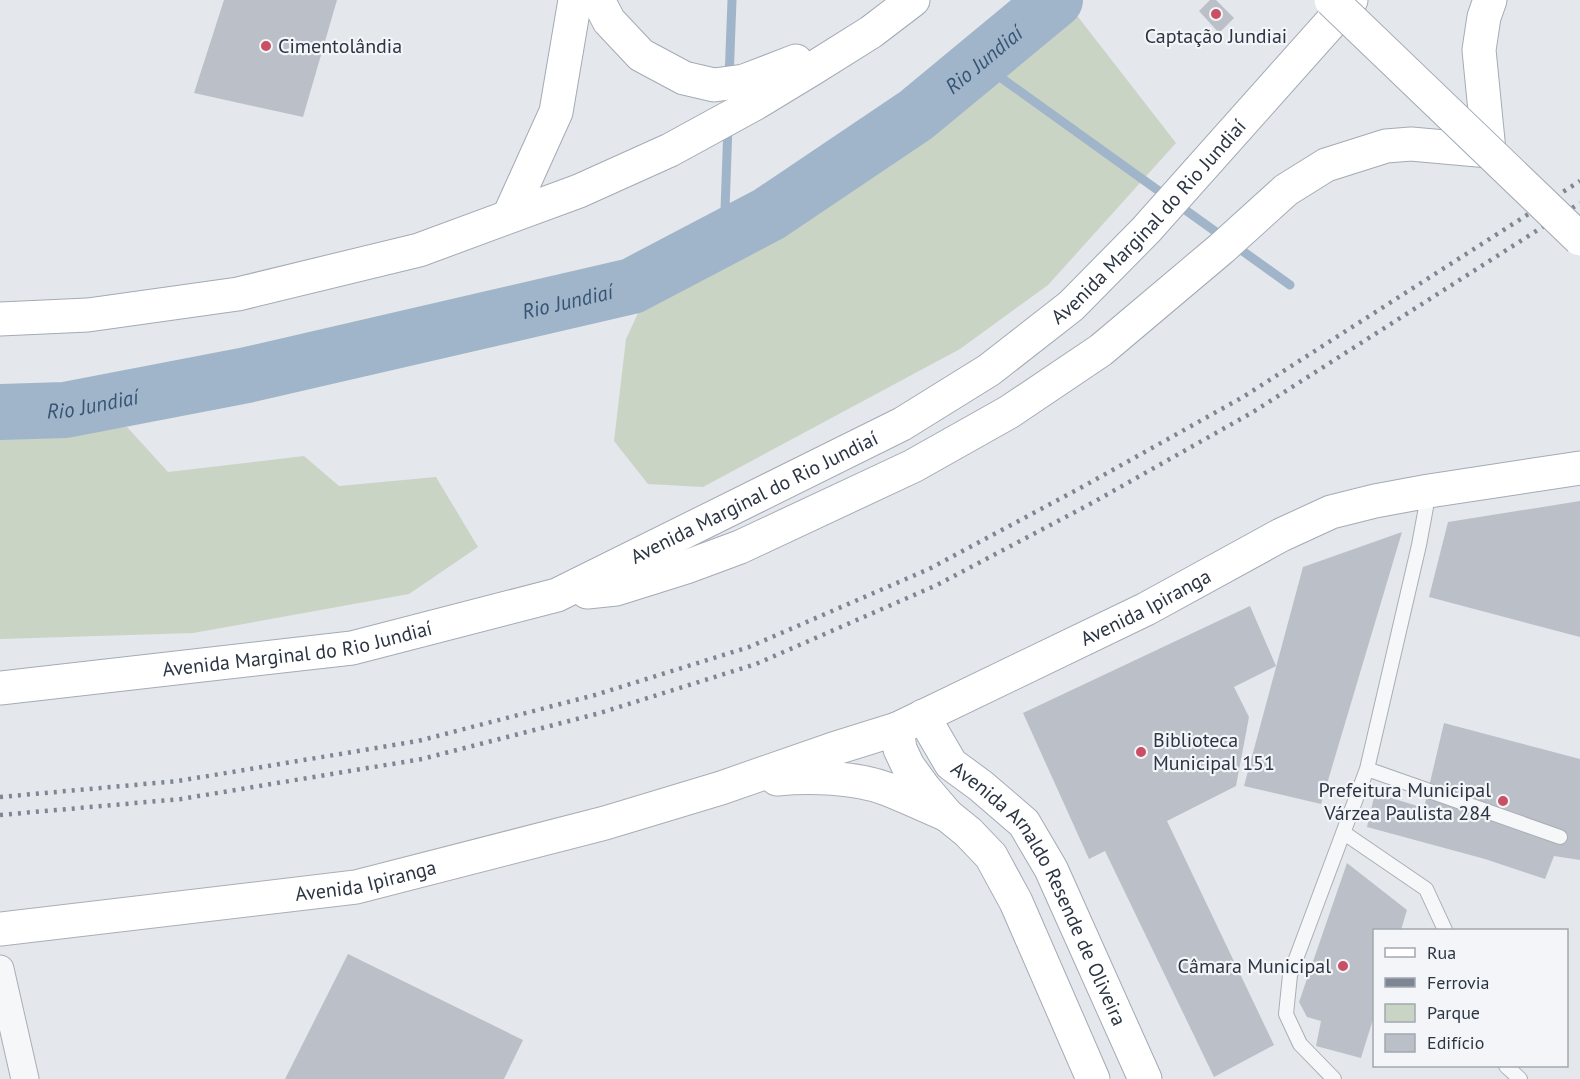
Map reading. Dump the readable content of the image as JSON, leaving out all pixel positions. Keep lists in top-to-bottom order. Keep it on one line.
{"streets":{"main road":["Avenida Marginal do Rio Jundiaí","Avenida Ipiranga","Avenida Arnaldo Resende de Oliveira"]},"crossings":[["Avenida Ipiranga","Avenida Arnaldo Resende de Oliveira"]],"water":["Rio Jundiaí"],"places":["Captação Jundiai","Cimentolândia","Biblioteca Municipal 151","Prefeitura Municipal Várzea Paulista 284","Câmara Municipal"],"legend":["Rua","Ferrovia","Parque","Edifício"]}
